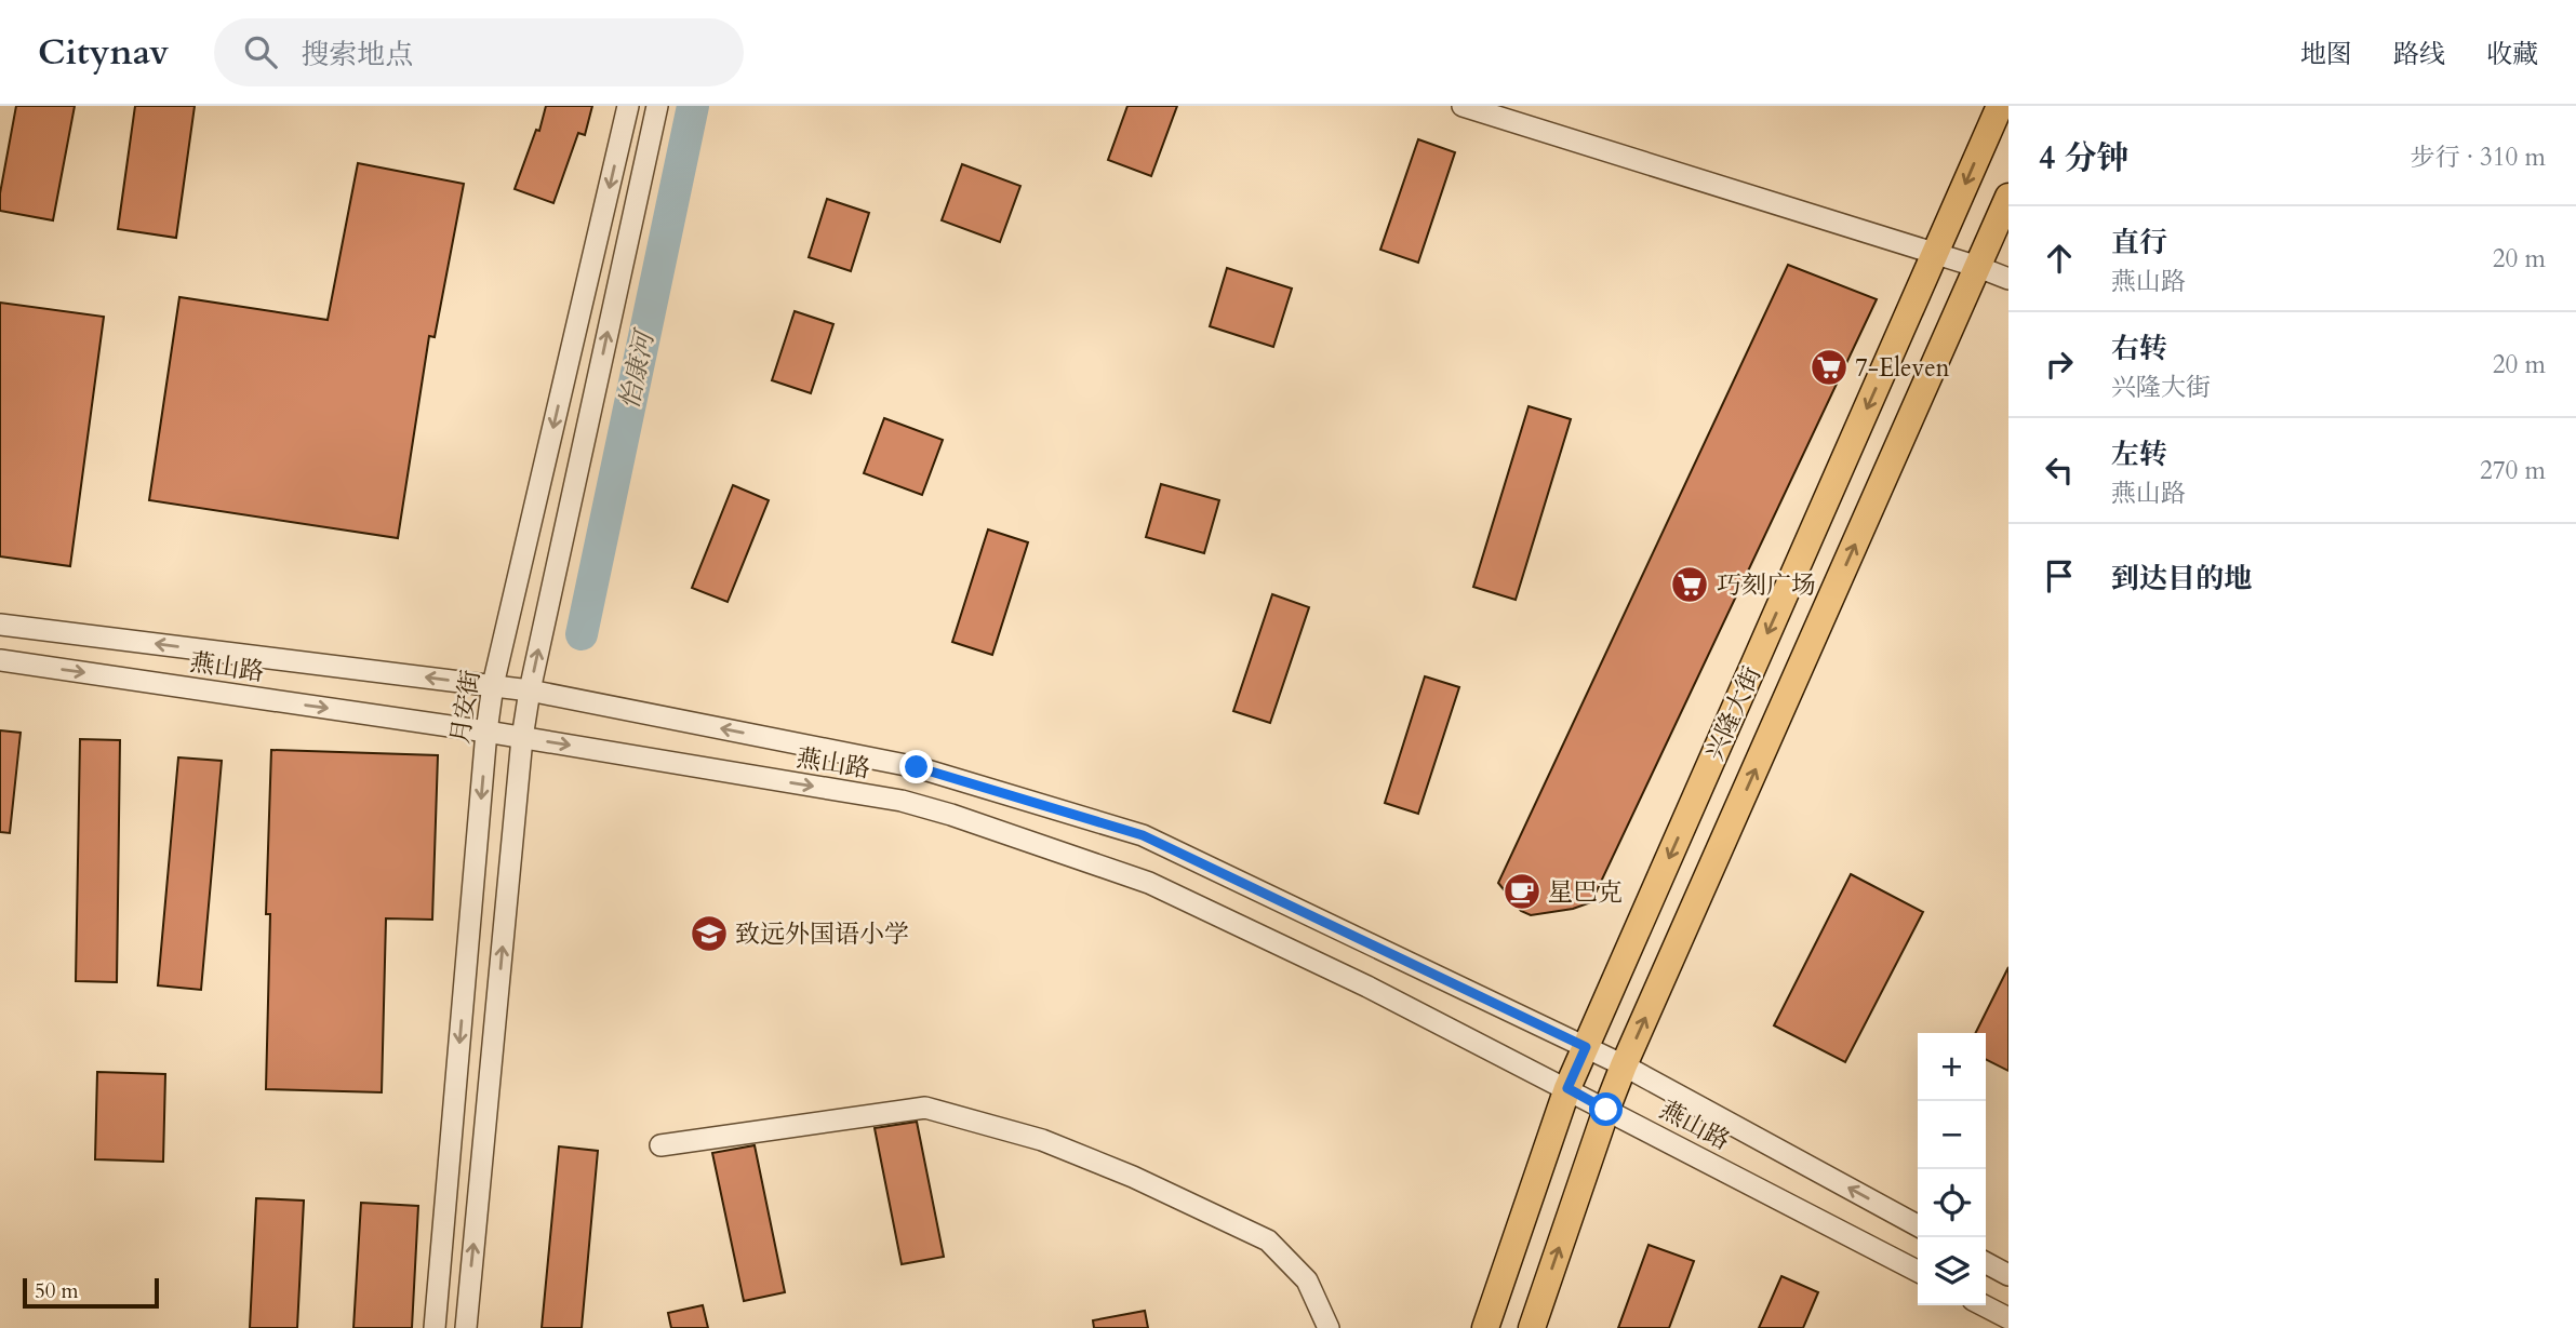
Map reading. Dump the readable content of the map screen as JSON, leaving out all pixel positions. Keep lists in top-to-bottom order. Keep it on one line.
{"streets":{"main road":["兴隆大街"],"street":["燕山路","月安街"]},"crossings":[["燕山路","月安街"],["燕山路","兴隆大街"]],"water":["怡康河"],"places":{"supermarket":["7-Eleven","巧刻广场"],"cafe":["星巴克"],"school or university":["致远外国语小学"]},"scale_bar":"50 m","page":{"header":"Citynav","search":"搜索地点","nav":["地图","路线","收藏"],"heading":["4 分钟","步行 · 310 m"],"list":[["直行","燕山路","20 m"],["右转","兴隆大街","20 m"],["左转","燕山路","270 m"],"到达目的地"],"map_buttons":["+","−"],"scale":"50 m"}}
